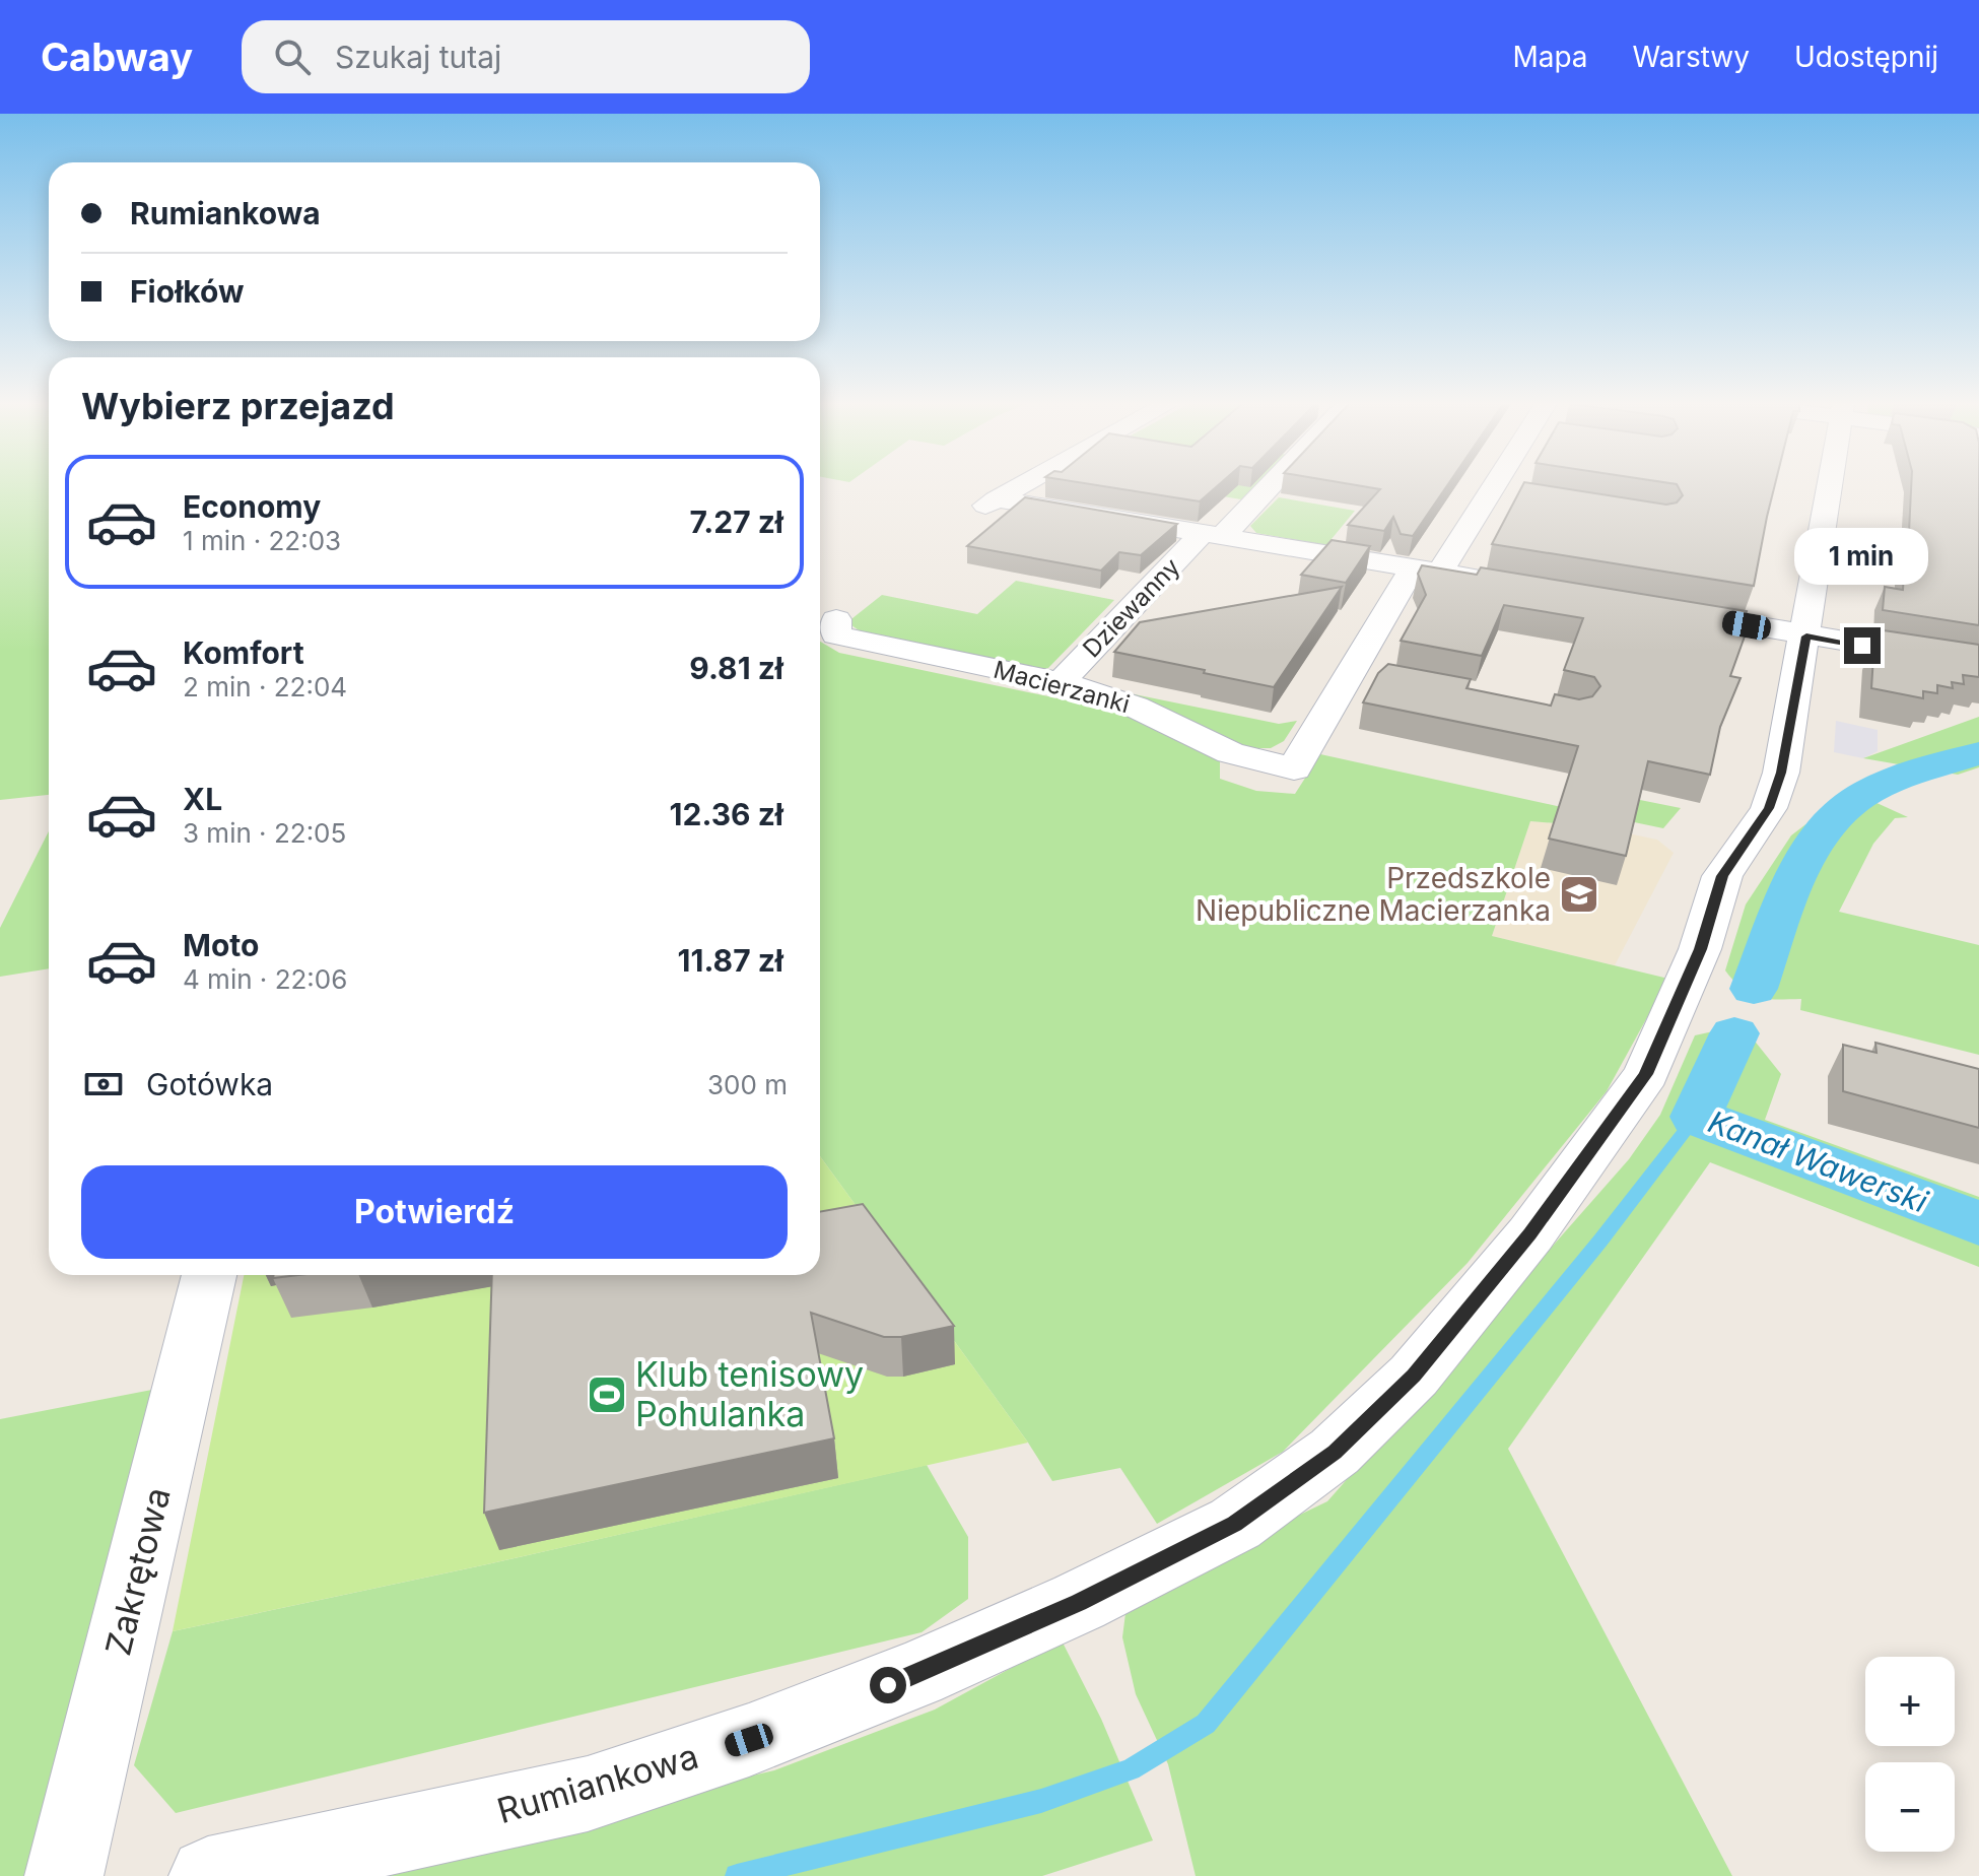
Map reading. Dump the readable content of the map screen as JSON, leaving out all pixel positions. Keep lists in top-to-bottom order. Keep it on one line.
{"streets":{"street":["Dziewanny","Macierzanki","Zakrętowa","Rumiankowa"]},"crossings":[["Dziewanny","Macierzanki"]],"water":["Kanał Wawerski"],"places":{"school or university":["Przedszkole Niepubliczne Macierzanka"],"sports":["Klub tenisowy Pohulanka"]},"page":{"header":"Cabway","search":"Szukaj tutaj","nav":["Mapa","Warstwy","Udostępnij"],"banner":["Rumiankowa","Fiołków"],"heading":"Wybierz przejazd","list":[{"name":"Economy","note":"1 min · 22:03","value":"7.27 zł"},{"name":"Komfort","note":"2 min · 22:04","value":"9.81 zł"},{"name":"XL","note":"3 min · 22:05","value":"12.36 zł"},{"name":"Moto","note":"4 min · 22:06","value":"11.87 zł"}],"bubble":"1 min","pay":["Gotówka","300 m"],"buttons":"Potwierdź","map_buttons":["+","−"]}}
